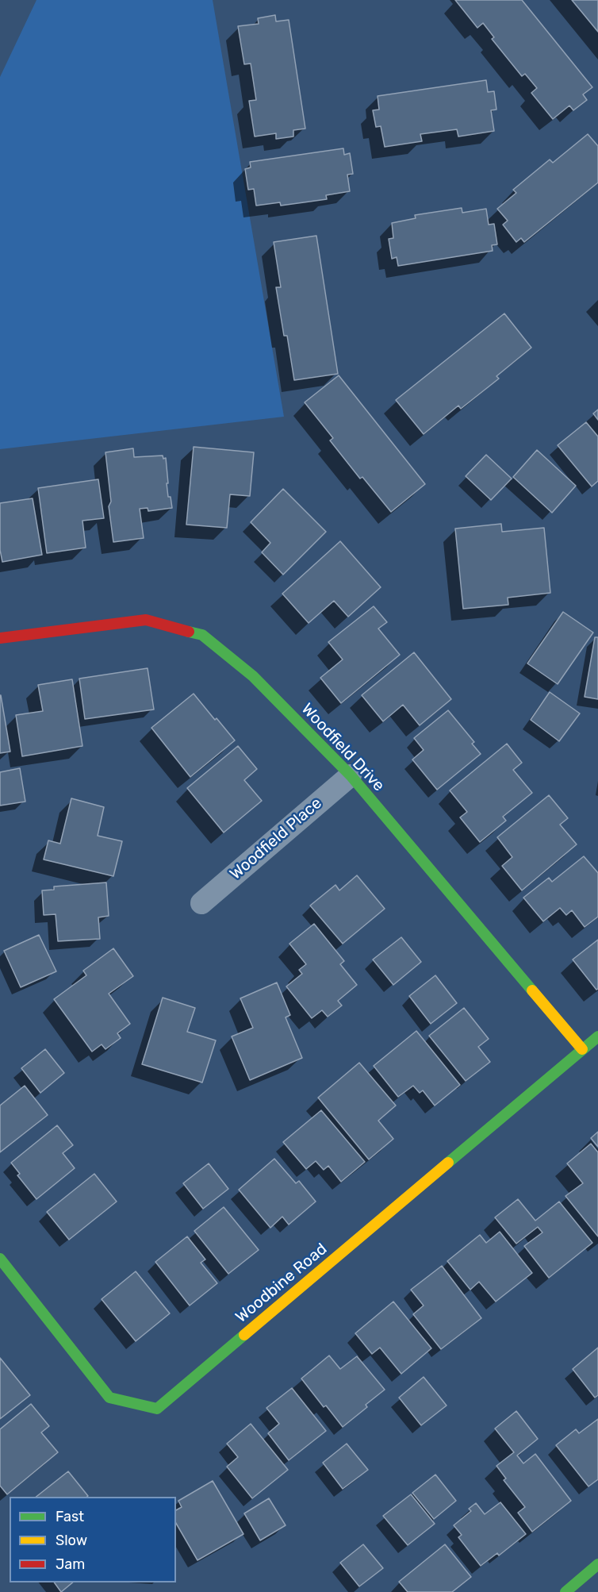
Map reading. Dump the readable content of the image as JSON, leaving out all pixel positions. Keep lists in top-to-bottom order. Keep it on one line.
{"streets":{"street":["Woodfield Drive","Woodfield Place","Woodbine Road"]},"crossings":[["Woodfield Drive","Woodfield Place"],["Woodfield Drive","Woodbine Road"]],"legend":["Fast","Slow","Jam"]}
